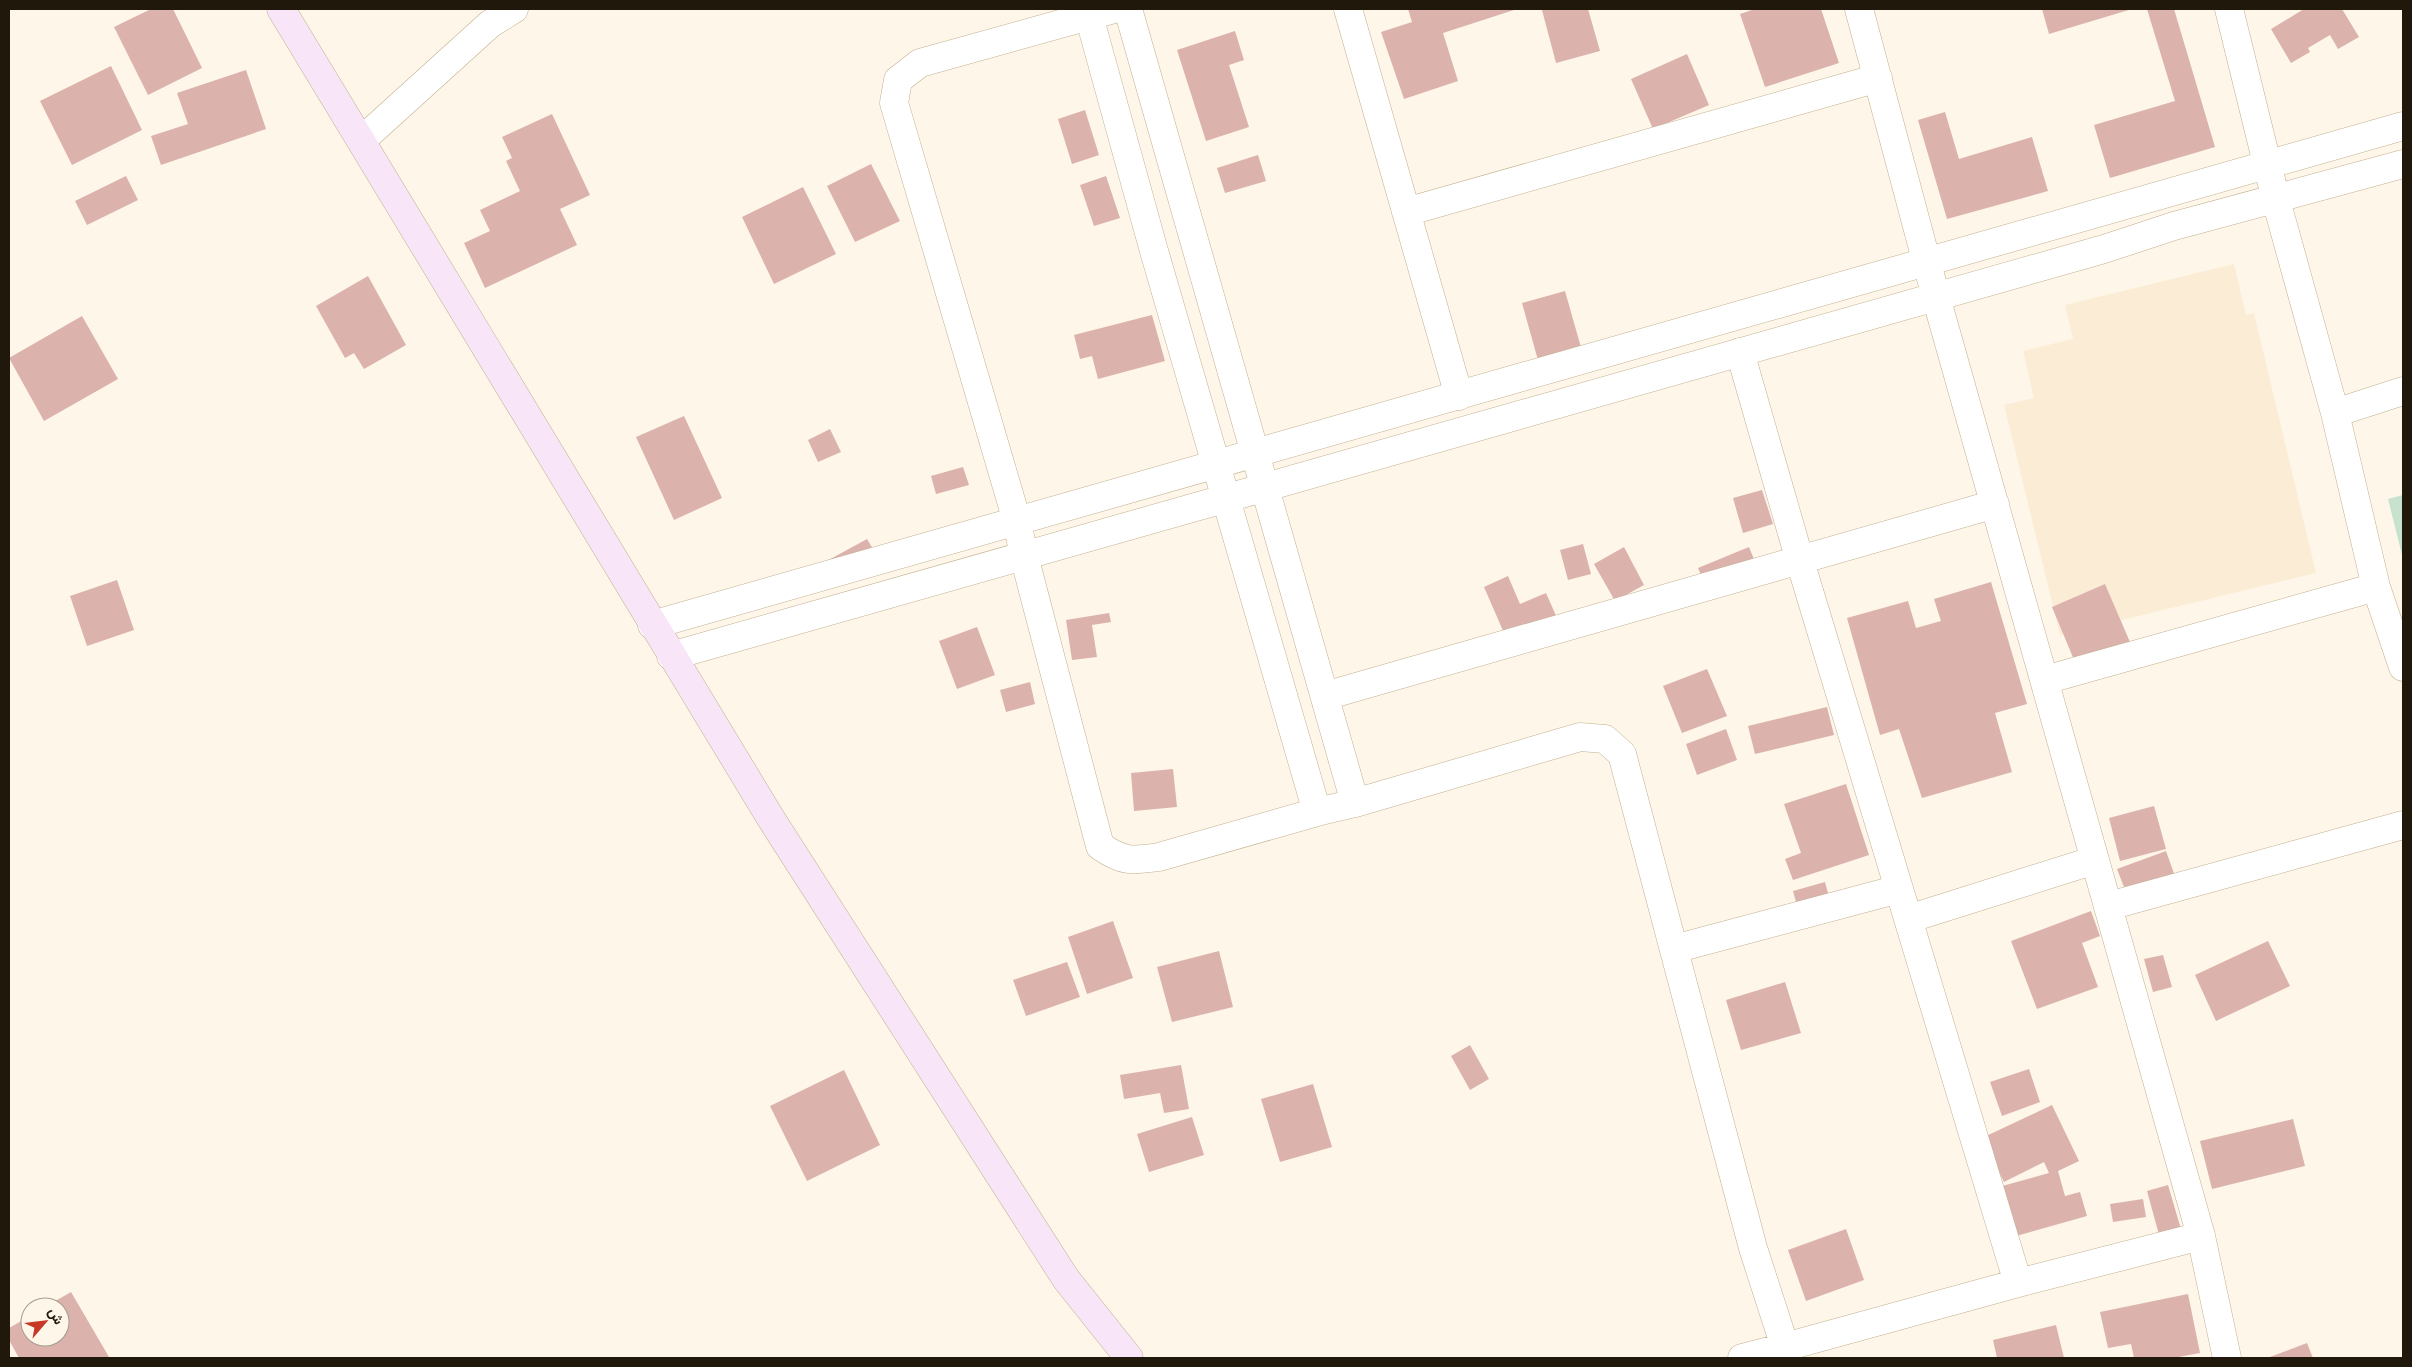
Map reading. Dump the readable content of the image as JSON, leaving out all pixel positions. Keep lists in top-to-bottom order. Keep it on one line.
{"north":"top right"}
